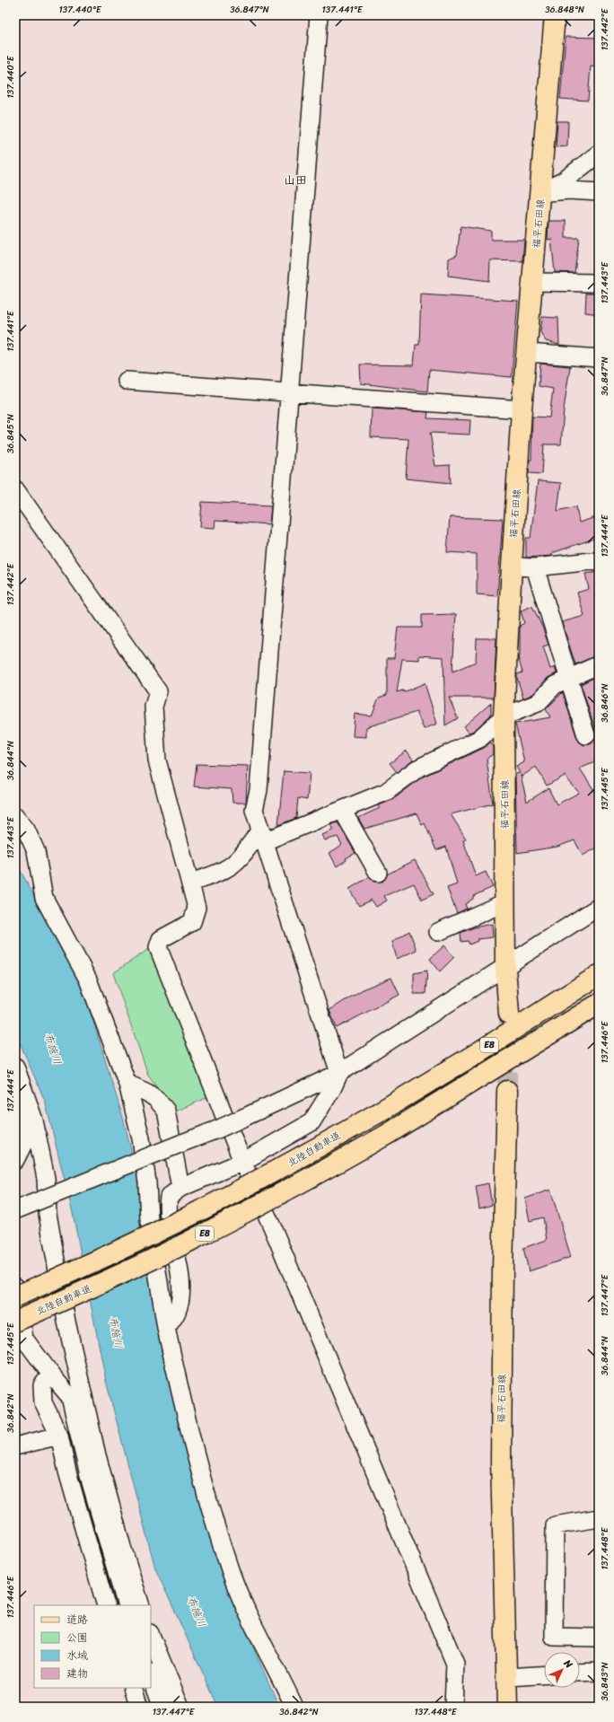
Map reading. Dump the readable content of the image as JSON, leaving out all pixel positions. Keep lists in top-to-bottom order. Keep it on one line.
{"streets":{"main road":["福平石田線","E8","北陸自動車道"]},"districts":["山田"],"water":["布施川"],"legend":["道路","公園","水域","建物"],"north":"top right","coordinates":["137.440°E","36.847°N","137.441°E","36.848°N","137.442°E","137.443°E","36.845°N","137.444°E","36.846°N","36.844°N","137.445°E","137.446°E","137.447°E","36.842°N","137.448°E","36.843°N"]}
